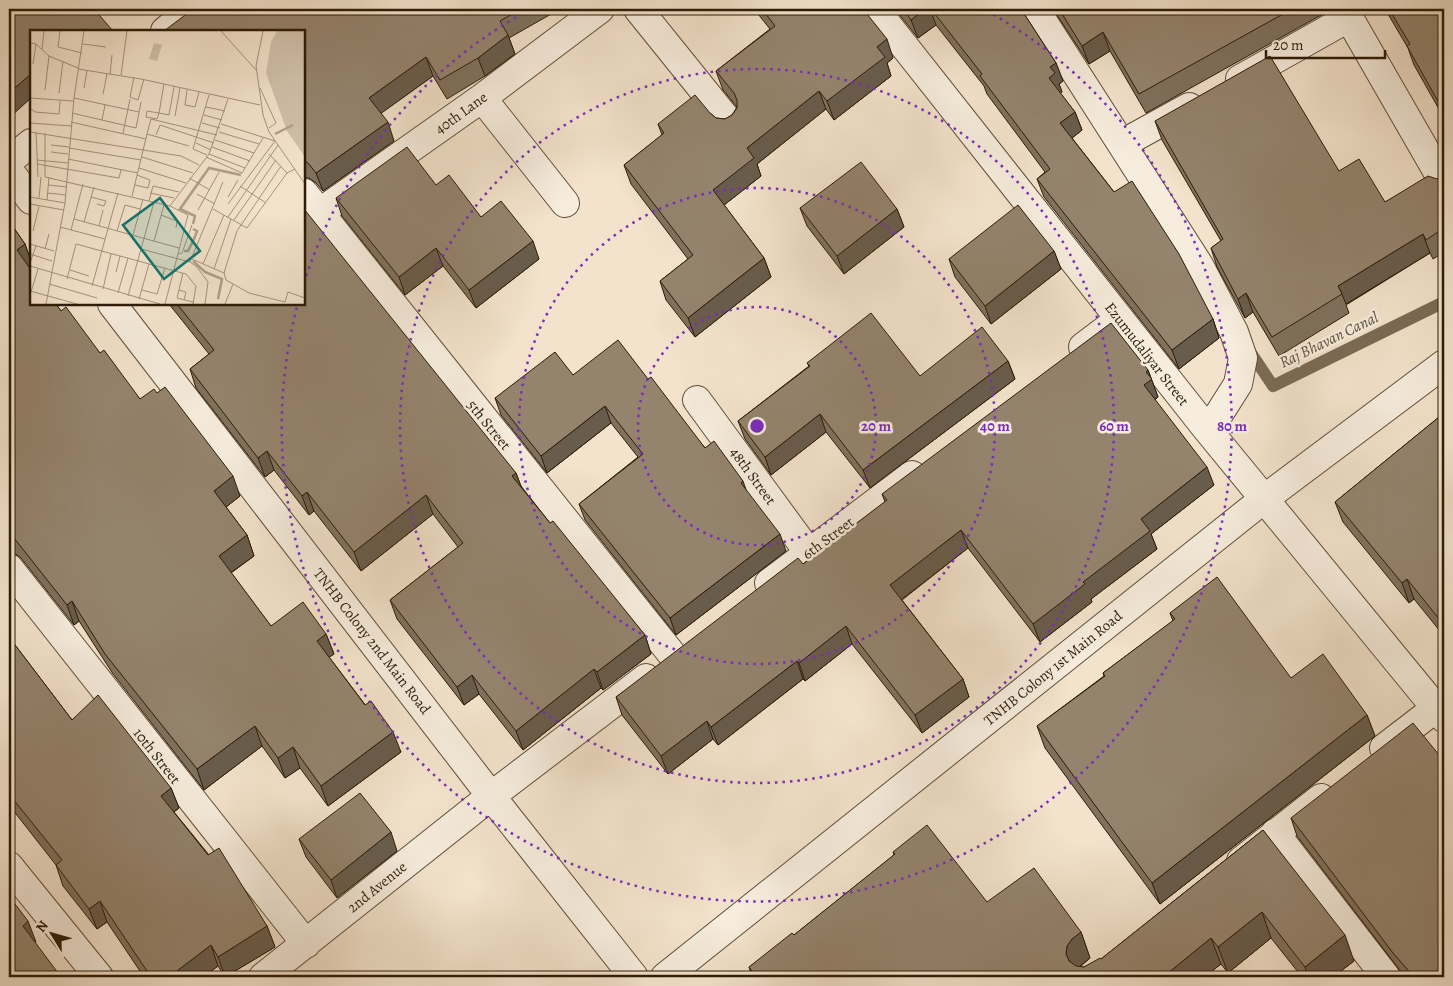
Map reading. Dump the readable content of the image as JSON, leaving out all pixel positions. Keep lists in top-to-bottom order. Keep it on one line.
{"streets":{"street":["40th Lane","Ezumudaliyar Street","5th Street","48th Street","6th Street","TNHB Colony 2nd Main Road","TNHB Colony 1st Main Road","10th Street","2nd Avenue"]},"crossings":[["40th Lane","5th Street"],["Ezumudaliyar Street","TNHB Colony 1st Main Road"],["48th Street","6th Street"],["TNHB Colony 2nd Main Road","2nd Avenue"],["10th Street","2nd Avenue"]],"water":["Raj Bhavan Canal"],"scale_bar":"20 m","north":"top left","rings":["20 m","40 m","60 m","80 m"]}
